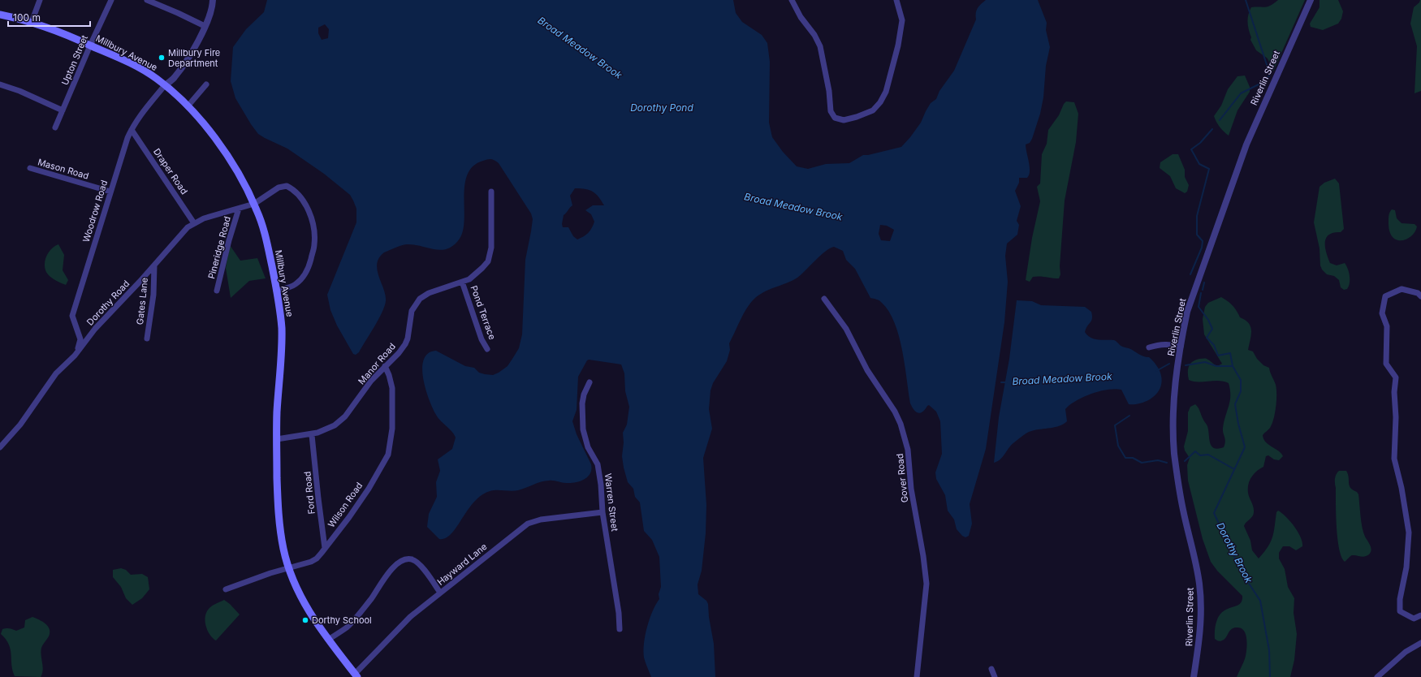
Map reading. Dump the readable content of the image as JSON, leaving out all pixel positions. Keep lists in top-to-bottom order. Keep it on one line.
{"streets":{"main road":["Millbury Avenue"],"street":["Upton Street","Riverlin Street","Mason Road","Draper Road","Woodrow Road","Pineridge Road","Gates Lane","Dorothy Road","Pond Terrace","Manor Road","Gover Road","Ford Road","Warren Street","Wilson Road","Hayward Lane"]},"crossings":[["Millbury Avenue","Upton Street"],["Millbury Avenue","Woodrow Road"],["Millbury Avenue","Dorothy Road"],["Millbury Avenue","Manor Road"],["Millbury Avenue","Wilson Road"],["Millbury Avenue","Hayward Lane"],["Mason Road","Woodrow Road"],["Draper Road","Woodrow Road"],["Draper Road","Dorothy Road"],["Woodrow Road","Dorothy Road"],["Pineridge Road","Dorothy Road"],["Gates Lane","Dorothy Road"],["Pond Terrace","Manor Road"],["Manor Road","Ford Road"],["Manor Road","Wilson Road"],["Ford Road","Wilson Road"],["Warren Street","Hayward Lane"]],"water":["Broad Meadow Brook","Dorothy Pond","Dorothy Brook"],"places":["Millbury Fire Department","Dorthy School"],"scale_bar":"100 m"}
